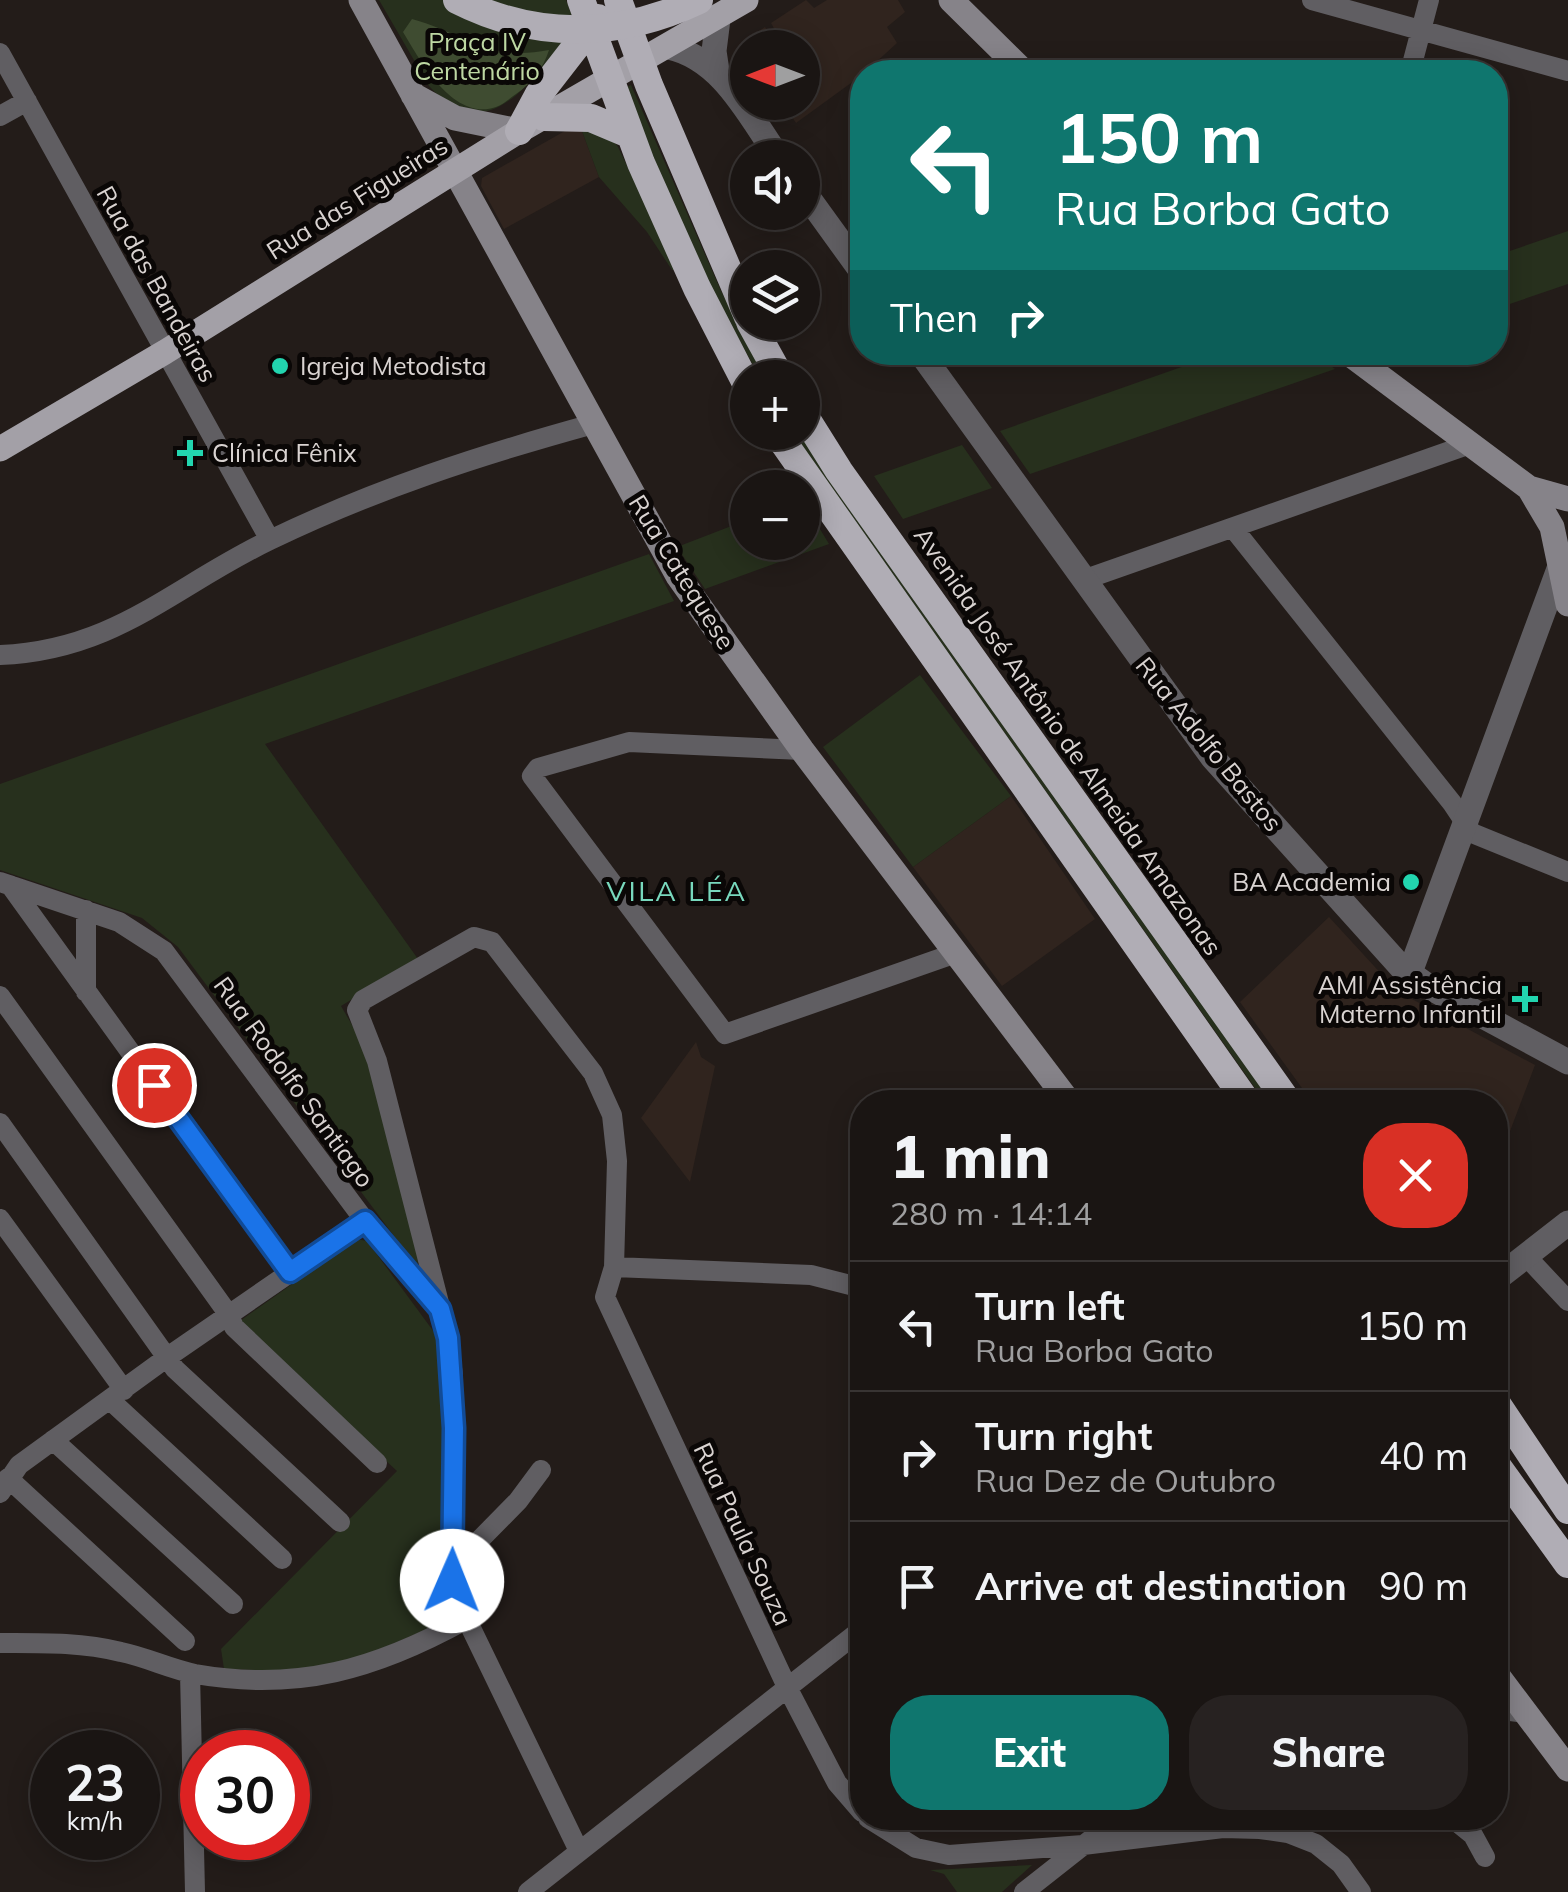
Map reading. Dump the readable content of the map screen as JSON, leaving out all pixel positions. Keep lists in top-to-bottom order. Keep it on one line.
{"streets":{"highway":["Avenida José Antônio de Almeida Amazonas"],"main road":["Rua das Figueiras","Rua Catequese"],"street":["Rua das Bandeiras","Rua Adolfo Bastos","Rua Rodolfo Santiago","Rua Paula Souza"]},"crossings":[["Rua das Figueiras","Rua das Bandeiras"],["Rua das Figueiras","Rua Catequese"],["Rua Rodolfo Santiago","Rua Paula Souza"]],"districts":["VILA LÉA"],"parks":["Praça IV Centenário"],"places":{"other":["Igreja Metodista","BA Academia"],"health":["Clínica Fênix","AMI Assistência Materno Infantil"]},"north":"left","page":{"map_buttons":["+","−"],"turn":["150 m","Rua Borba Gato"],"then":"Then","heading":["1 min","280 m · 14:14"],"list":[{"name":"Turn left","note":"Rua Borba Gato","value":"150 m"},{"name":"Turn right","note":"Rua Dez de Outubro","value":"40 m"},{"name":"Arrive at destination","value":"90 m"}],"buttons":["Exit","Share"],"speed":"23 km/h","limit":"30"}}
